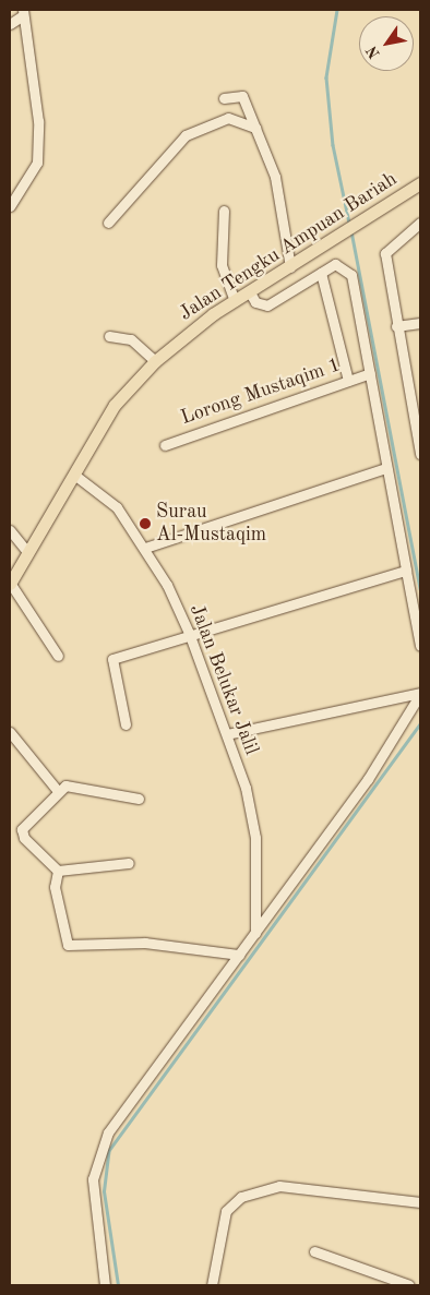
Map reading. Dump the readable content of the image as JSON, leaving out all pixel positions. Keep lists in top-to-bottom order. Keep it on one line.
{"streets":{"main road":["Jalan Tengku Ampuan Bariah"],"street":["Lorong Mustaqim 1","Jalan Belukar Jalil"]},"crossings":[["Jalan Tengku Ampuan Bariah","Jalan Belukar Jalil"]],"places":["Surau Al-Mustaqim"],"north":"bottom left"}
